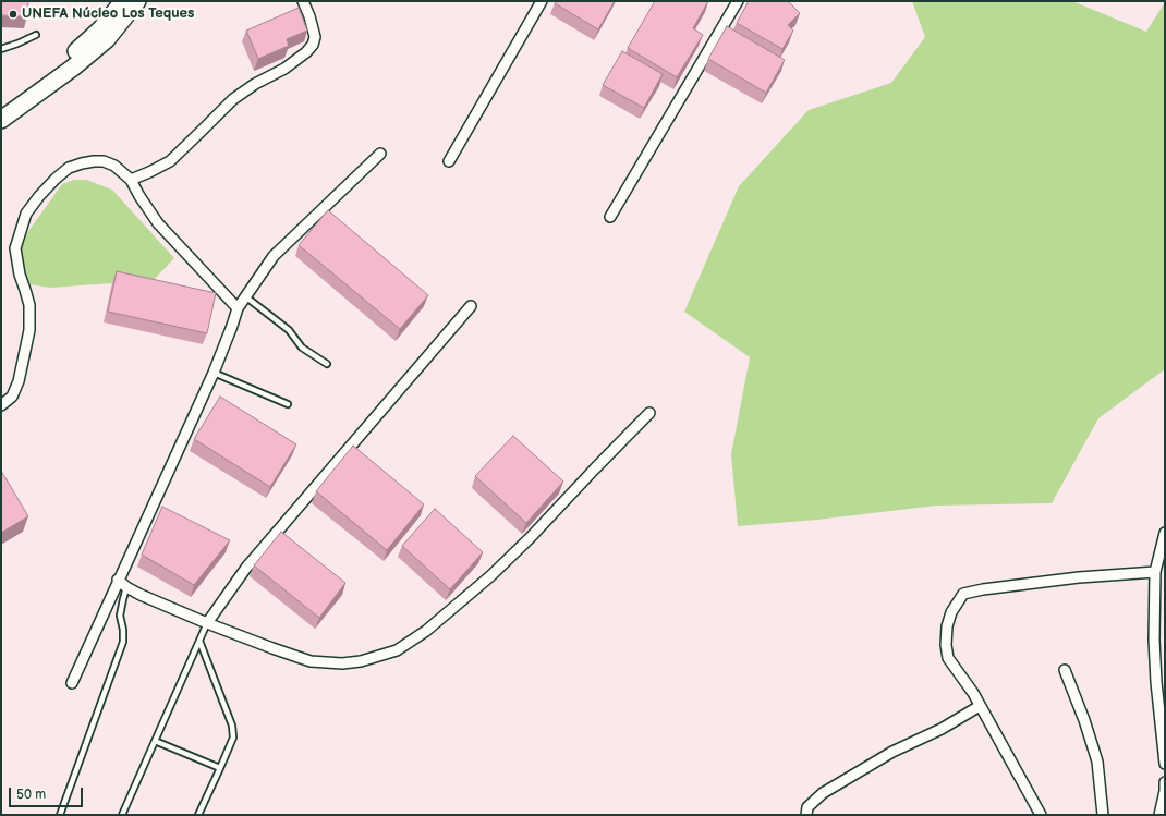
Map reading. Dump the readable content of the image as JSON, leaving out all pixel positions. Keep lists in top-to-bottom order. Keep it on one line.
{"places":["UNEFA Núcleo Los Teques"],"scale_bar":"50 m"}
